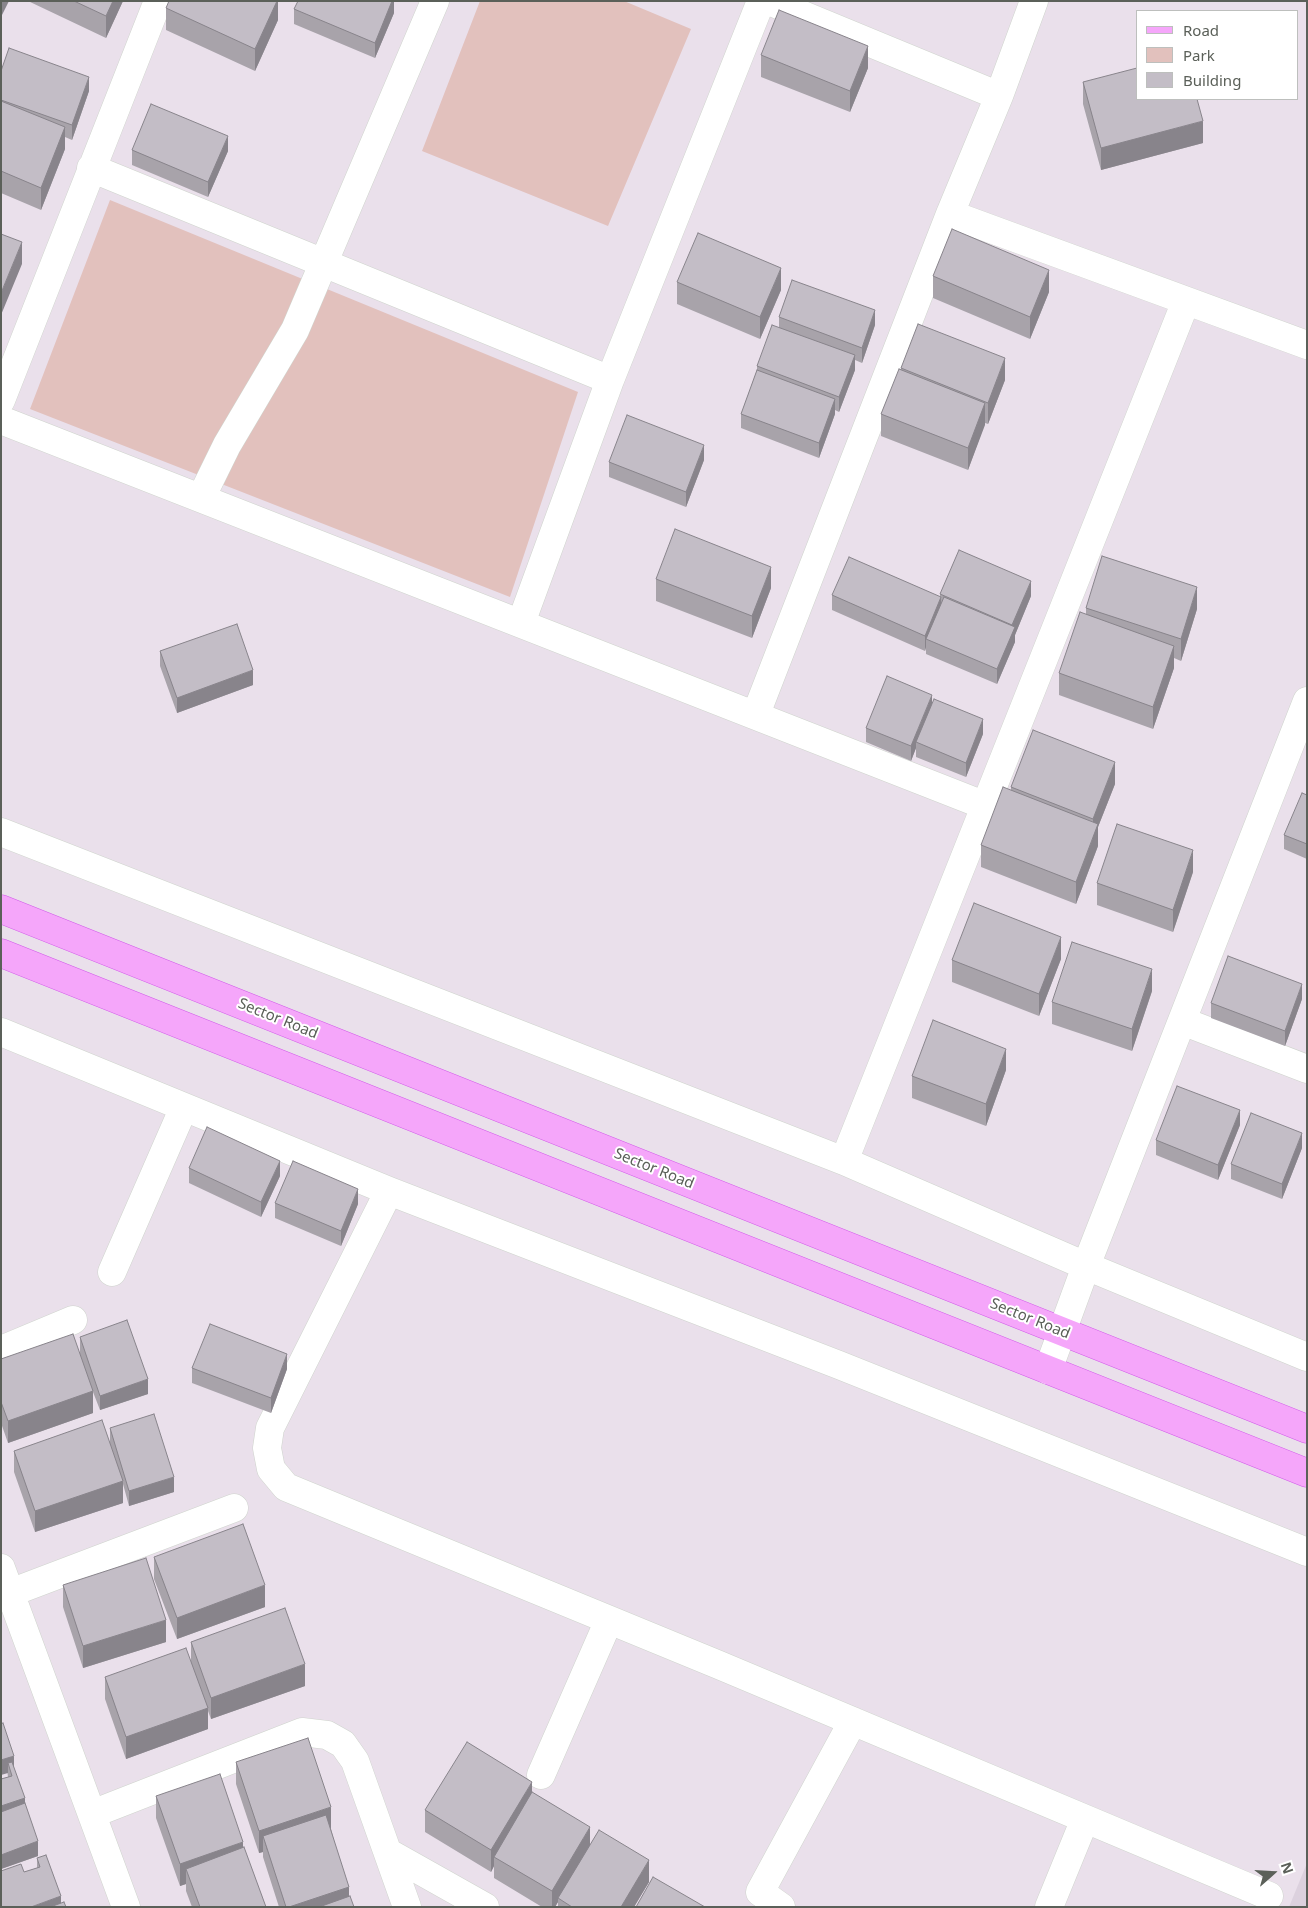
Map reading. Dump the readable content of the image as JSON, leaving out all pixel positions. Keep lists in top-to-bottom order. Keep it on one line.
{"streets":{"main road":["Sector Road"]},"legend":["Road","Park","Building"],"north":"right"}
